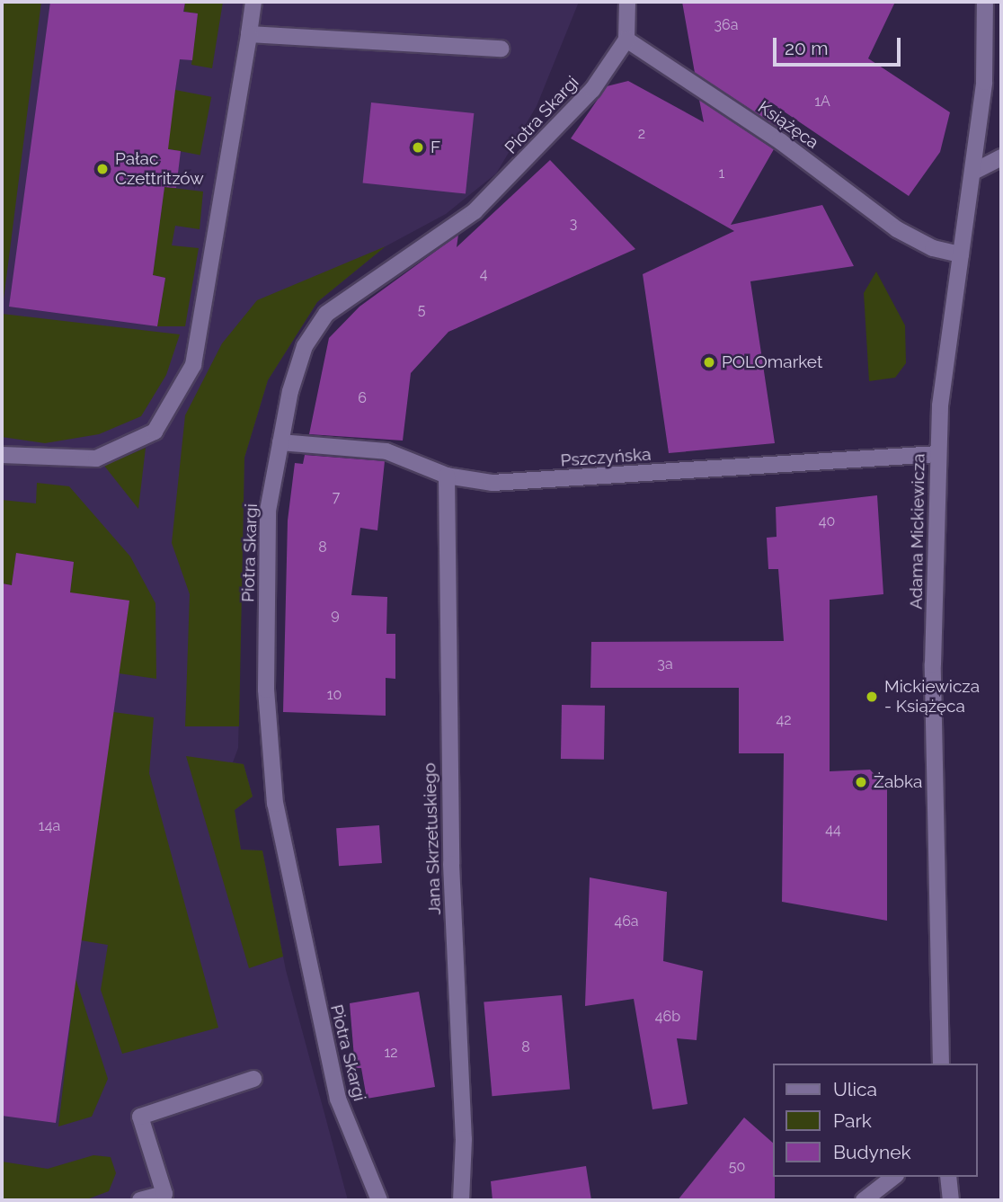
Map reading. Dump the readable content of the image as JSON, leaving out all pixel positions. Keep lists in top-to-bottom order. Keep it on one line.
{"streets":{"street":["Piotra Skargi","Książęca","Pszczyńska","Adama Mickiewicza","Jana Skrzetuskiego"]},"crossings":[["Piotra Skargi","Książęca"],["Piotra Skargi","Pszczyńska"],["Książęca","Adama Mickiewicza"],["Pszczyńska","Adama Mickiewicza"],["Pszczyńska","Jana Skrzetuskiego"]],"places":["F","Pałac Czettritzów","POLOmarket","Mickiewicza - Książęca","Żabka"],"house_numbers":["36a","1A","2","1","3","4","5","6","7","40","8","9","3a","10","42","14a","44","46a","46b","8","12","50"],"legend":["Ulica","Park","Budynek"],"scale_bar":"20 m"}
